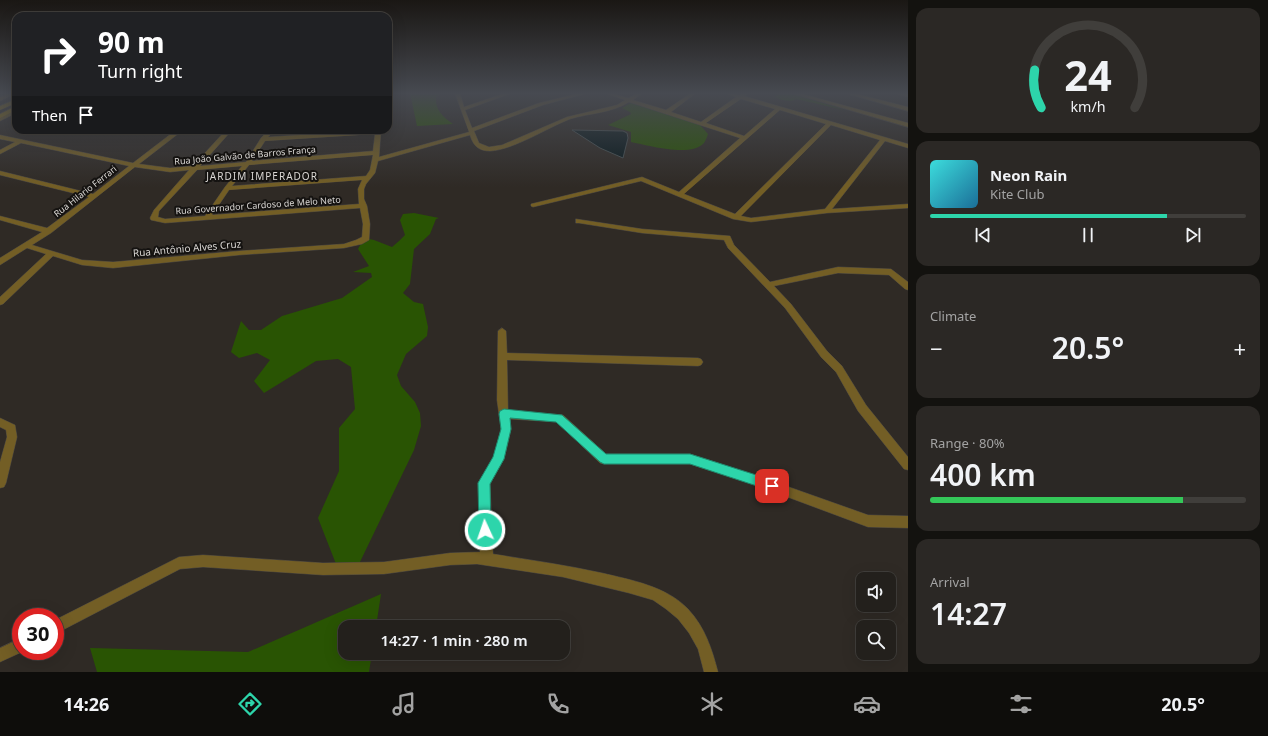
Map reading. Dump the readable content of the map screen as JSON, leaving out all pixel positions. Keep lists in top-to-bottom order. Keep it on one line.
{"streets":{"street":["Rua João Galvão de Barros França","Rua Hilario Ferrari","Rua Governador Cardoso de Melo Neto","Rua Antônio Alves Cruz"]},"crossings":[["Rua João Galvão de Barros França","Rua Hilario Ferrari"],["Rua João Galvão de Barros França","Rua Governador Cardoso de Melo Neto"],["Rua Hilario Ferrari","Rua Antônio Alves Cruz"],["Rua Governador Cardoso de Melo Neto","Rua Antônio Alves Cruz"]],"districts":["JARDIM IMPERADOR"],"page":{"turn":["90 m","Turn right"],"then":"Then","song":["Neon Rain","Kite Club"],"tile":["Climate",["Range · 80%","400 km"],["Arrival","14:27"]],"heat":["−","20.5°","+"],"limit":"30","trip":"14:27 · 1 min · 280 m","tabs":["14:26","20.5°"],"gauge":["24","km/h"]}}
